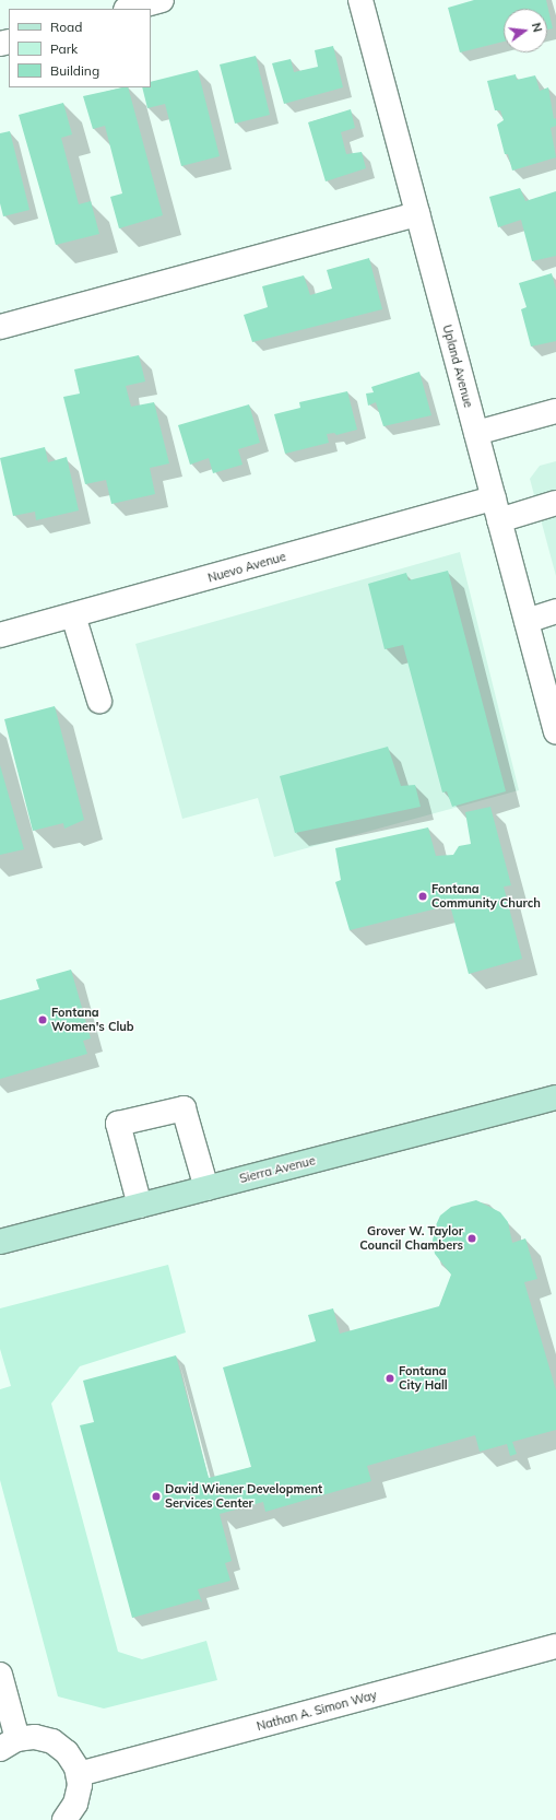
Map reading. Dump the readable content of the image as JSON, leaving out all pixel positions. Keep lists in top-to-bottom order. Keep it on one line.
{"streets":{"main road":["Sierra Avenue"],"street":["Upland Avenue","Nuevo Avenue","Nathan A. Simon Way"]},"crossings":[["Upland Avenue","Nuevo Avenue"]],"places":["Fontana Community Church","Fontana Women's Club","Grover W. Taylor Council Chambers","Fontana City Hall","David Wiener Development Services Center"],"legend":["Road","Park","Building"],"north":"right"}
